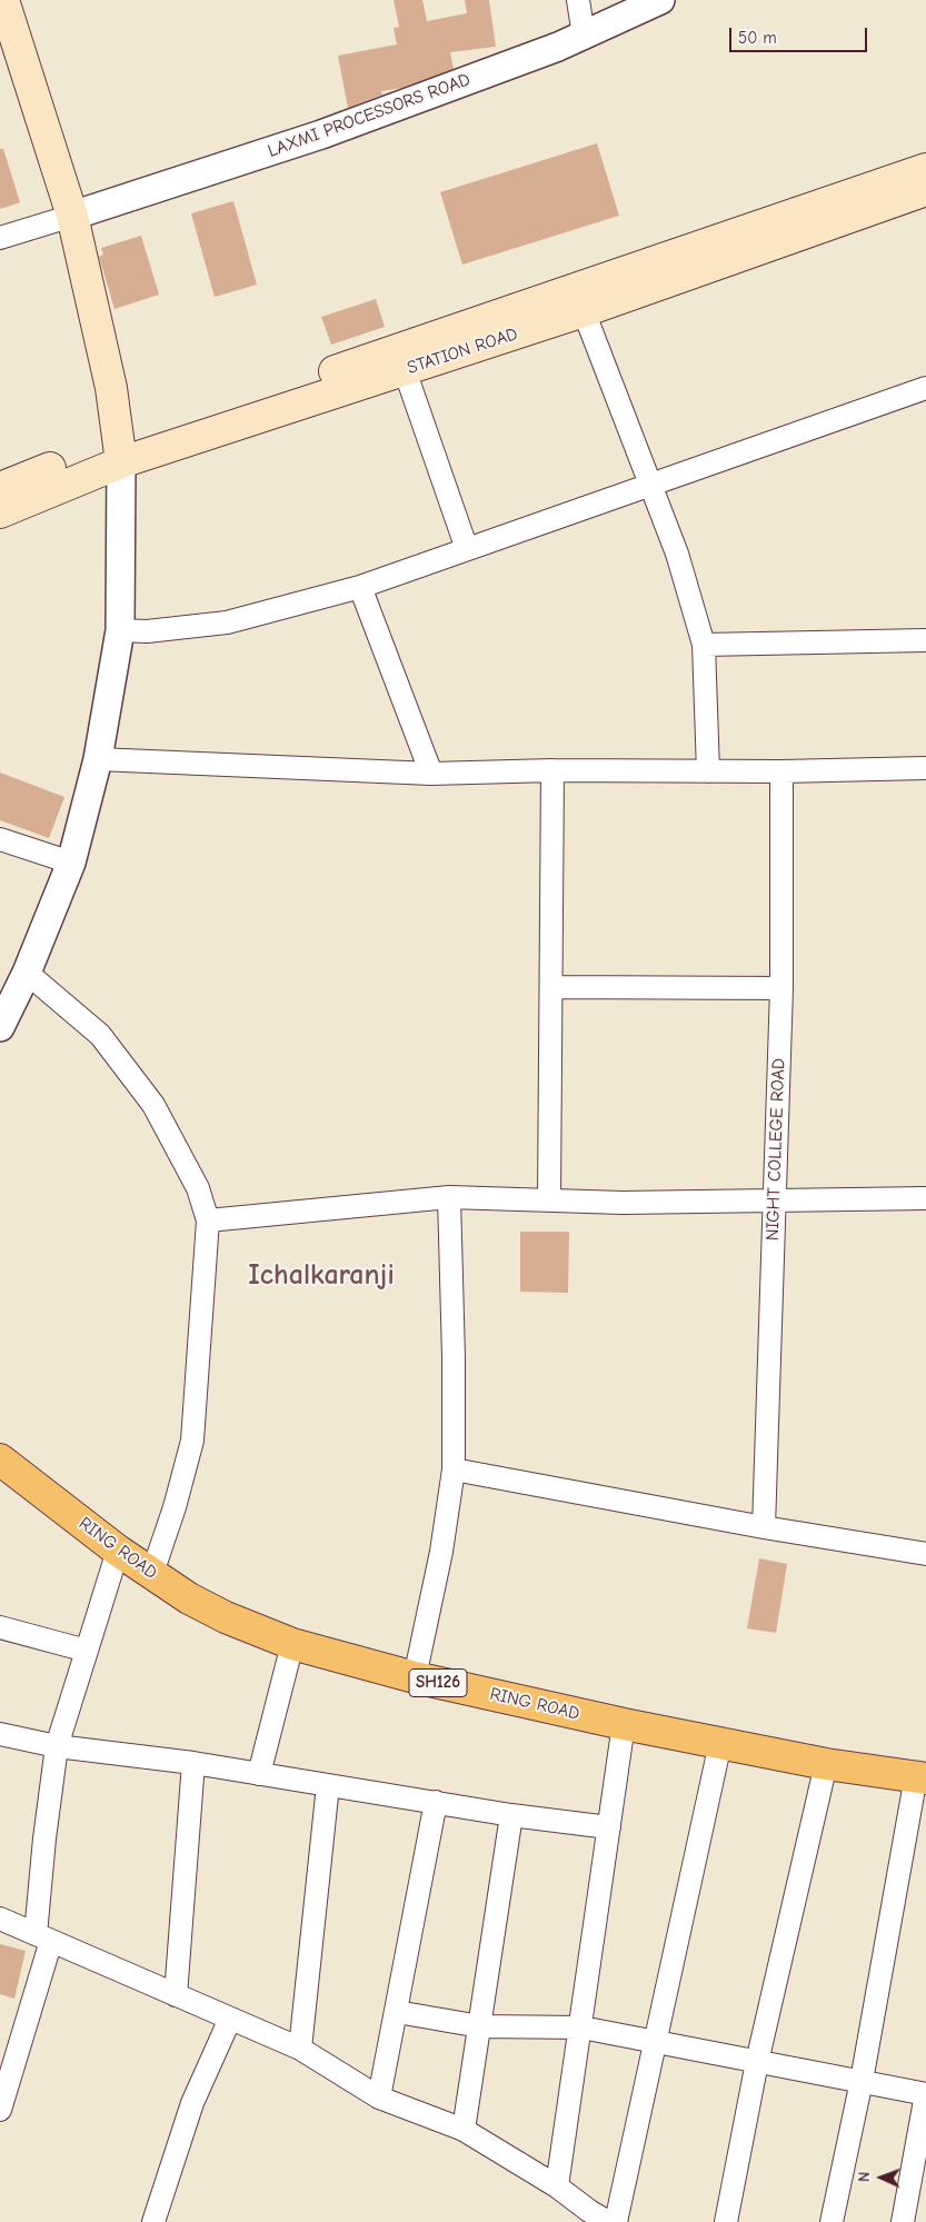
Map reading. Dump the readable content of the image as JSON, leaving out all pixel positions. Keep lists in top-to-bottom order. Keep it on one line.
{"streets":{"main road":["STATION ROAD","RING ROAD","SH126"],"street":["LAXMI PROCESSORS ROAD","NIGHT COLLEGE ROAD"]},"districts":["Ichalkaranji"],"scale_bar":"50 m","north":"left"}
